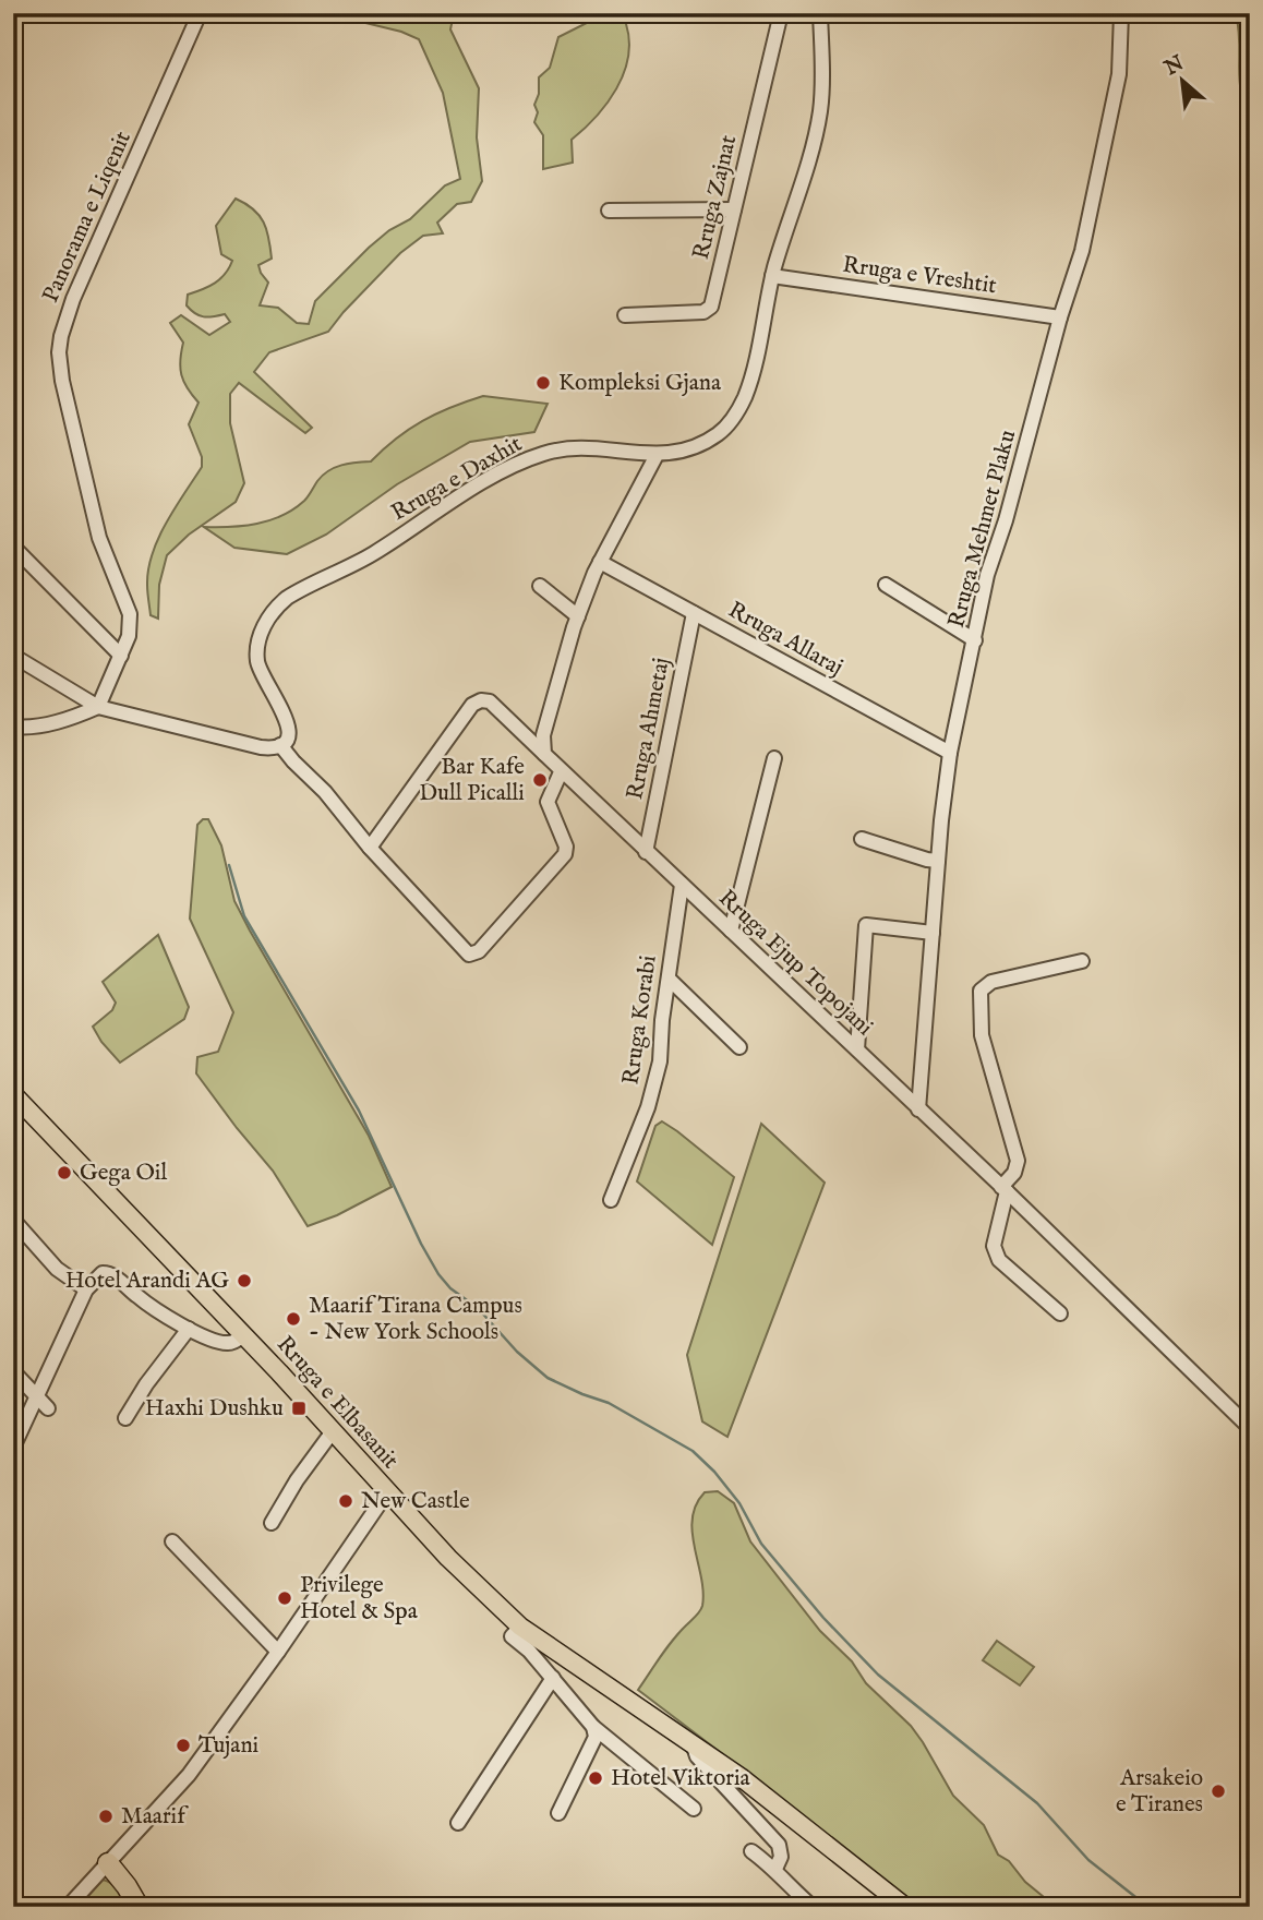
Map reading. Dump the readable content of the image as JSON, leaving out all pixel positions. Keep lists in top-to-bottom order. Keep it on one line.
{"streets":{"main road":["Rruga e Elbasanit"],"street":["Rruga Zajnat","Panorama e Liqenit","Rruga e Vreshtit","Rruga e Daxhit","Rruga Mehmet Plaku","Rruga Allaraj","Rruga Ahmetaj","Rruga Ejup Topojani","Rruga Korabi"]},"crossings":[["Rruga e Vreshtit","Rruga e Daxhit"],["Rruga e Vreshtit","Rruga Mehmet Plaku"],["Rruga Mehmet Plaku","Rruga Allaraj"],["Rruga Mehmet Plaku","Rruga Ejup Topojani"],["Rruga Allaraj","Rruga Ahmetaj"],["Rruga Ahmetaj","Rruga Ejup Topojani"],["Rruga Ejup Topojani","Rruga Korabi"]],"places":{"other":["Kompleksi Gjana","Bar Kafe Dull Picalli","Gega Oil","Hotel Arandi AG","Maarif Tirana Campus - New York Schools","New Castle","Privilege Hotel & Spa","Tujani","Hotel Viktoria","Arsakeio e Tiranes","Maarif"],"transit":["Haxhi Dushku"]},"north":"top left"}
